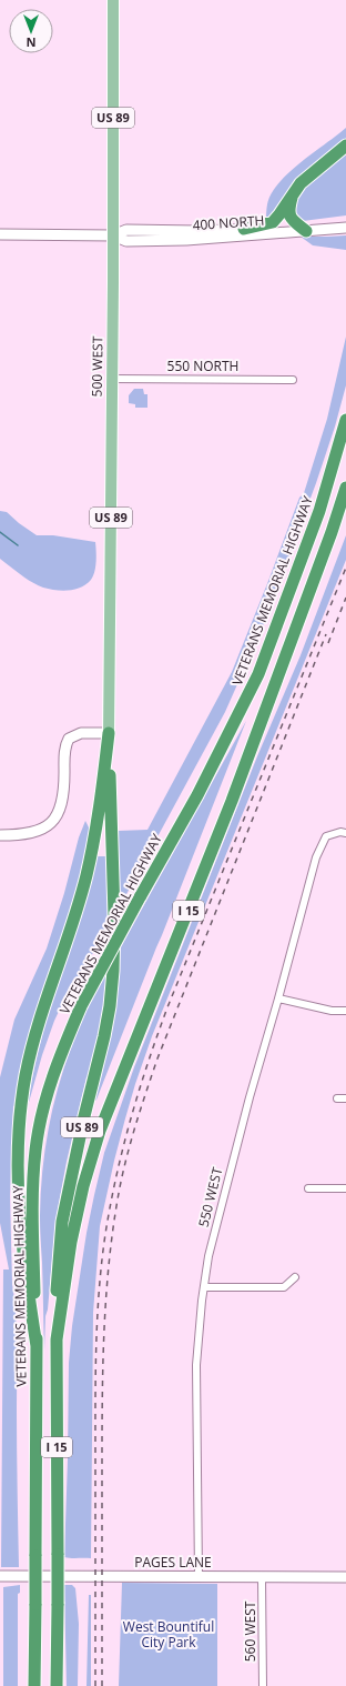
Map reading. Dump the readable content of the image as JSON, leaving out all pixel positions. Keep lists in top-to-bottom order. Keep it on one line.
{"streets":{"highway":["US 89","VETERANS MEMORIAL HIGHWAY","I 15"],"main road":["500 WEST"],"street":["400 NORTH","550 NORTH","550 WEST","PAGES LANE","560 WEST"]},"crossings":[["US 89","500 WEST"],["US 89","VETERANS MEMORIAL HIGHWAY"],["US 89","I 15"],["400 NORTH","500 WEST"],["500 WEST","550 NORTH"],["550 WEST","PAGES LANE"],["PAGES LANE","560 WEST"]],"parks":["West Bountiful City Park"],"north":"bottom"}
